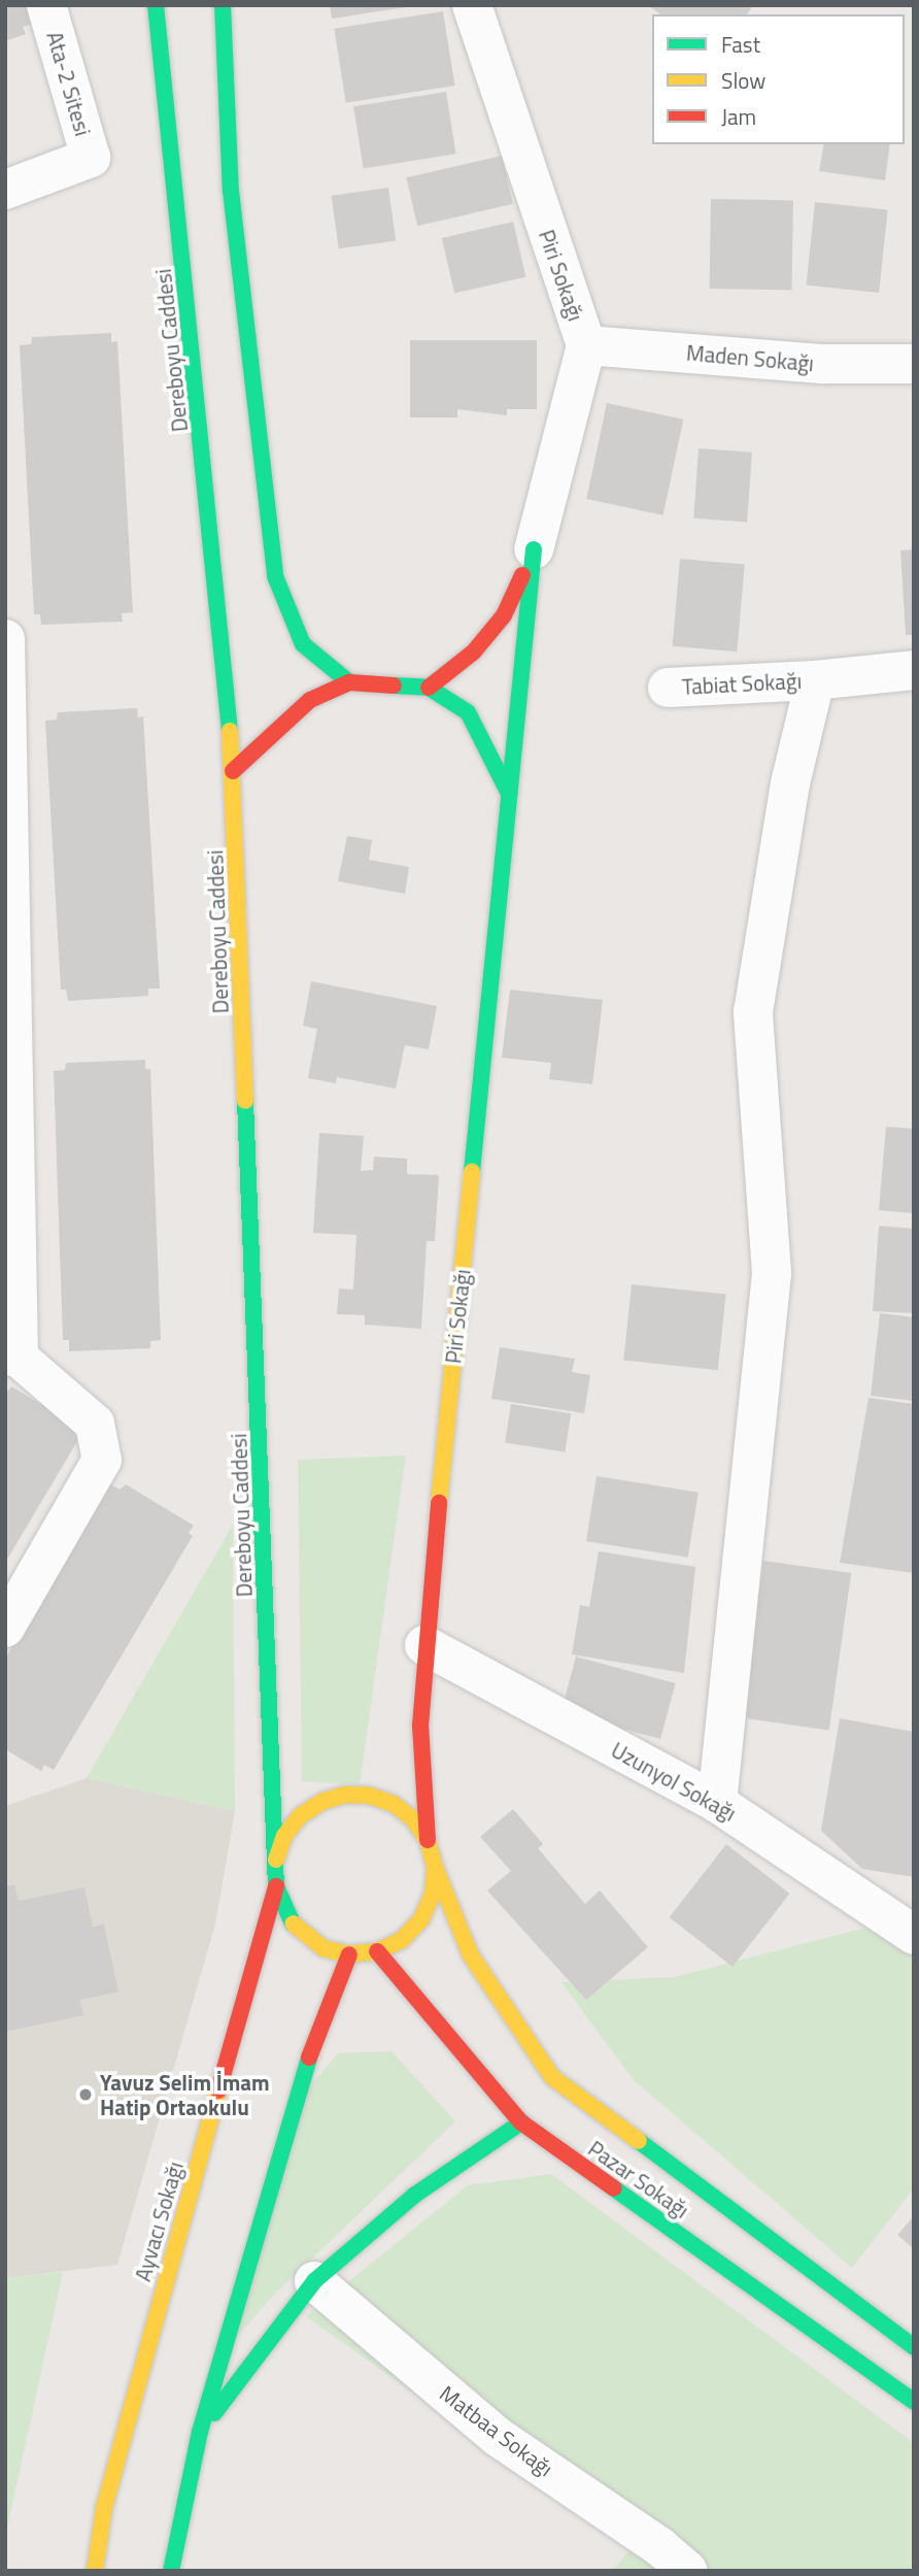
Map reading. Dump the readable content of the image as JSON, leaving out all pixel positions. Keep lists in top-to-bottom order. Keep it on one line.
{"streets":{"main road":["Piri Sokağı","Dereboyu Caddesi","Pazar Sokağı","Ayvacı Sokağı"],"street":["Ata-2 Sitesi","Maden Sokağı","Tabiat Sokağı","Uzunyol Sokağı","Matbaa Sokağı"]},"crossings":[["Piri Sokağı","Dereboyu Caddesi"],["Piri Sokağı","Maden Sokağı"],["Piri Sokağı","Uzunyol Sokağı"],["Piri Sokağı","Pazar Sokağı"],["Piri Sokağı","Ayvacı Sokağı"],["Dereboyu Caddesi","Pazar Sokağı"],["Dereboyu Caddesi","Ayvacı Sokağı"],["Pazar Sokağı","Ayvacı Sokağı"]],"places":["Yavuz Selim İmam Hatip Ortaokulu"],"legend":["Fast","Slow","Jam"]}
